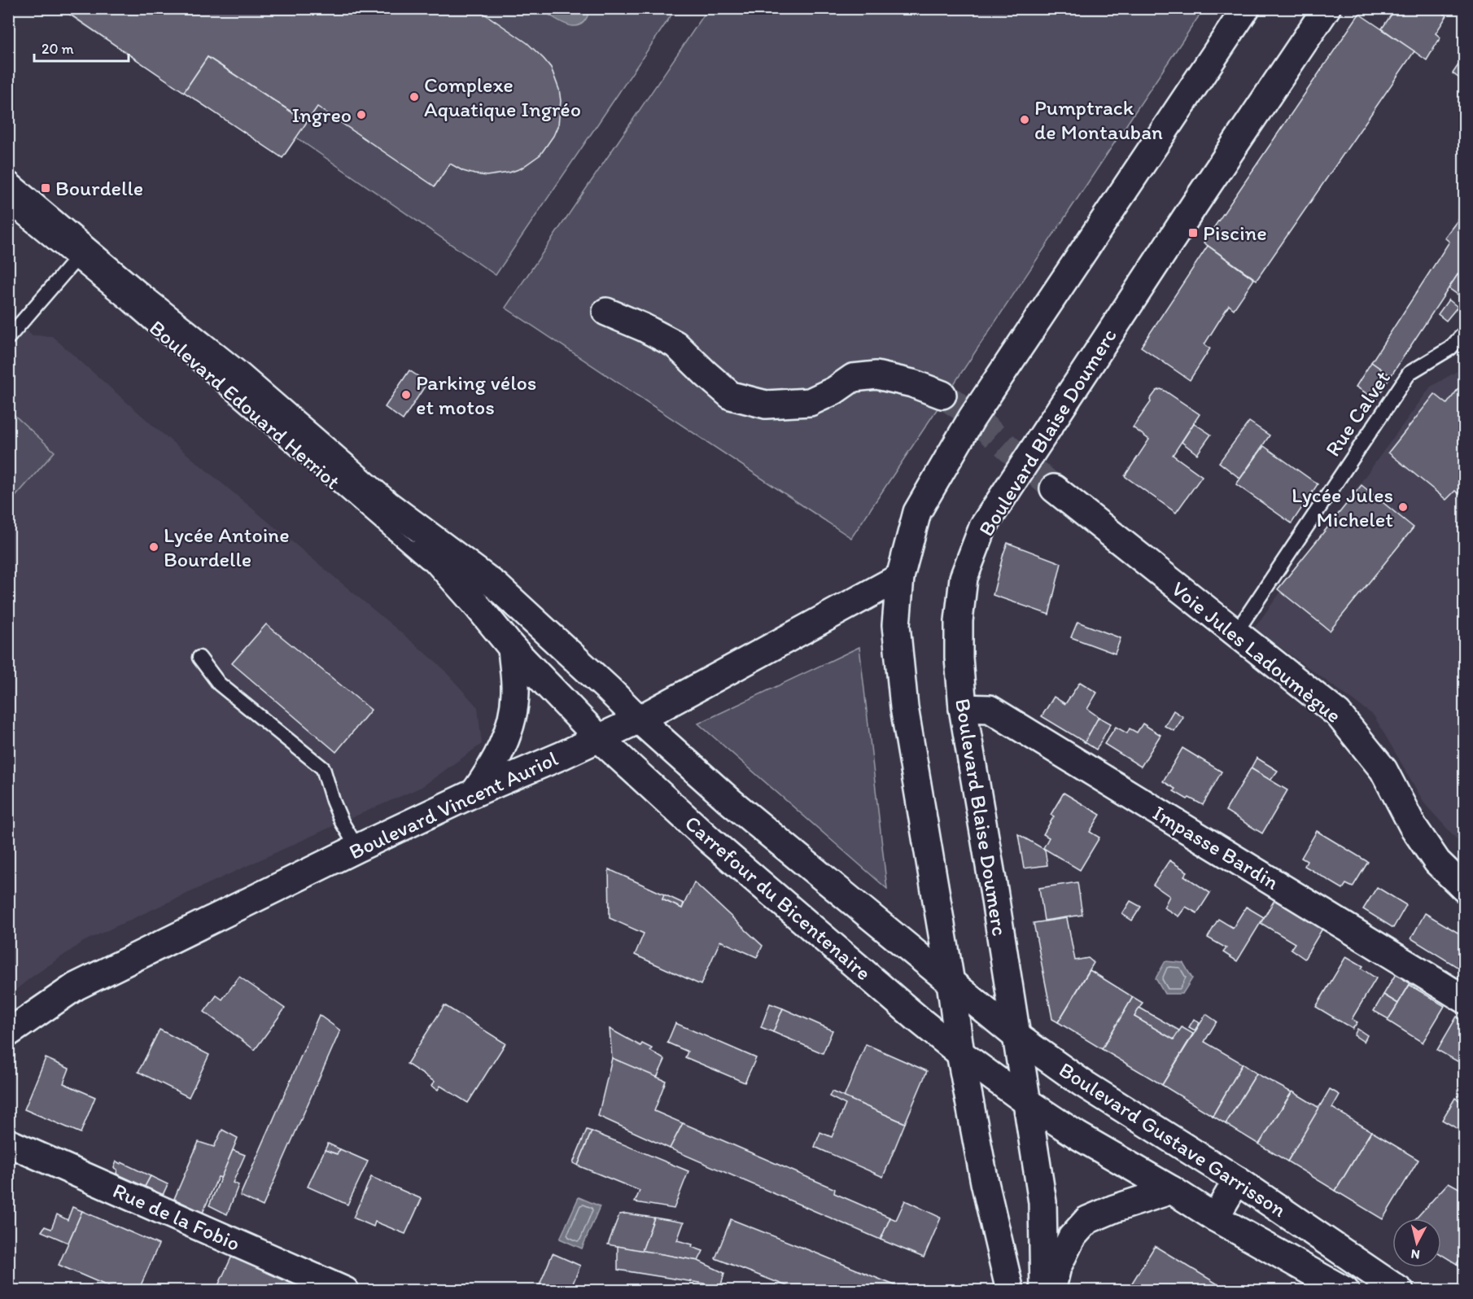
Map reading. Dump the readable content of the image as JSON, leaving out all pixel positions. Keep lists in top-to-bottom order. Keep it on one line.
{"streets":{"main road":["Boulevard Edouard Herriot","Boulevard Blaise Doumerc","Voie Jules Ladoumègue","Boulevard Vincent Auriol","Impasse Bardin","Carrefour du Bicentenaire","Boulevard Gustave Garrisson","Rue de la Fobio"],"lane":["Rue Calvet"]},"crossings":[["Boulevard Edouard Herriot","Boulevard Vincent Auriol"],["Boulevard Edouard Herriot","Carrefour du Bicentenaire"],["Rue Calvet","Voie Jules Ladoumègue"],["Boulevard Blaise Doumerc","Impasse Bardin"],["Boulevard Blaise Doumerc","Boulevard Gustave Garrisson"],["Boulevard Vincent Auriol","Carrefour du Bicentenaire"],["Carrefour du Bicentenaire","Boulevard Gustave Garrisson"]],"places":{"other":["Complexe Aquatique Ingréo","Ingreo","Pumptrack de Montauban","Parking vélos et motos","Lycée Jules Michelet","Lycée Antoine Bourdelle"],"transit":["Bourdelle","Piscine"]},"scale_bar":"20 m","north":"bottom"}
